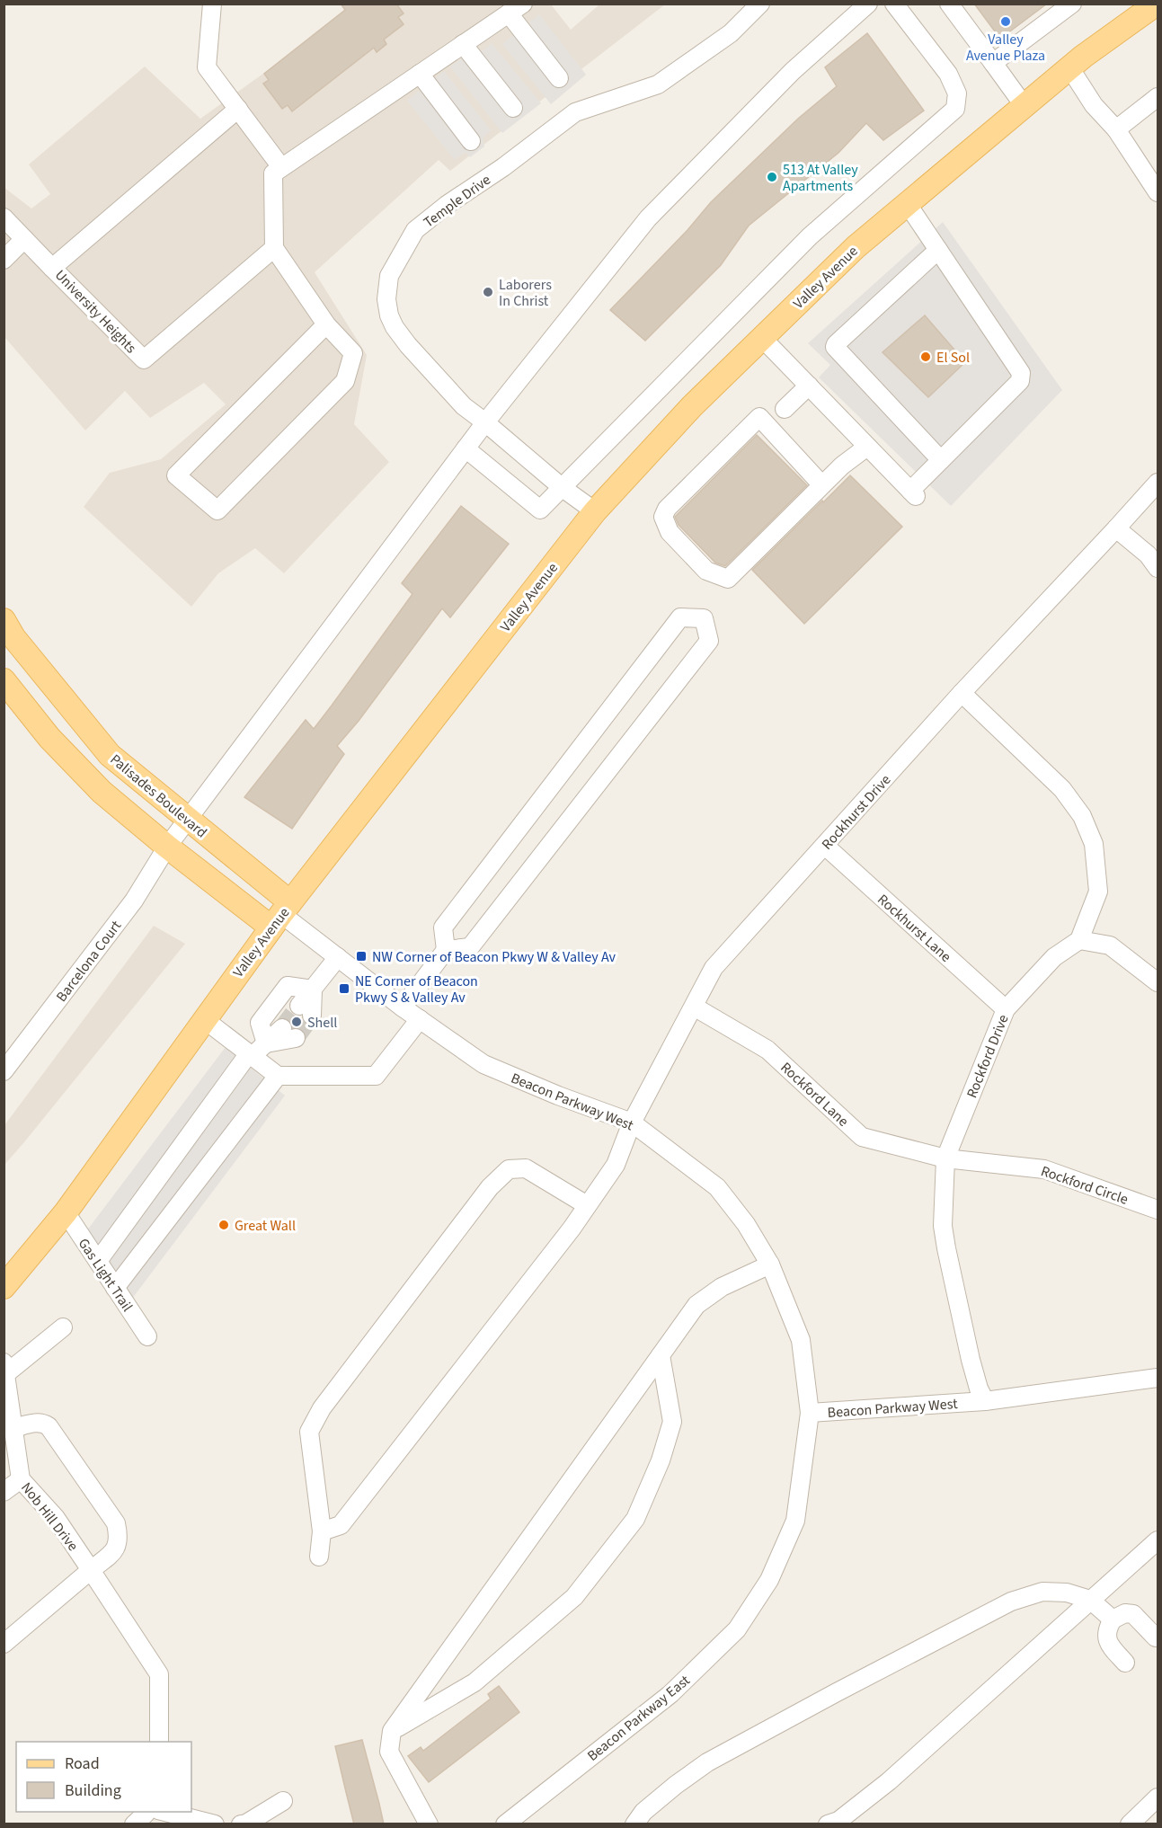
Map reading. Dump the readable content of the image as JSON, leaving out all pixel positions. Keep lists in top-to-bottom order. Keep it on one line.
{"streets":{"main road":["Valley Avenue","Palisades Boulevard"],"street":["Temple Drive","University Heights","Rockhurst Drive","Rockhurst Lane","Barcelona Court","Rockford Drive","Rockford Lane","Beacon Parkway West","Rockford Circle","Gas Light Trail","Nob Hill Drive","Beacon Parkway East"]},"crossings":[["Temple Drive","Valley Avenue"],["Temple Drive","Barcelona Court"],["Valley Avenue","Palisades Boulevard"],["Valley Avenue","Beacon Parkway West"],["Valley Avenue","Gas Light Trail"],["Palisades Boulevard","Barcelona Court"],["Palisades Boulevard","Beacon Parkway West"],["Rockhurst Drive","Rockhurst Lane"],["Rockhurst Drive","Rockford Lane"],["Rockhurst Drive","Beacon Parkway West"],["Rockhurst Lane","Rockford Drive"],["Rockford Drive","Rockford Lane"],["Rockford Drive","Beacon Parkway West"],["Rockford Drive","Rockford Circle"],["Rockford Lane","Rockford Circle"],["Beacon Parkway West","Beacon Parkway East"]],"places":{"other":["Valley Avenue Plaza","513 At Valley Apartments","Laborers In Christ","El Sol","Shell","Great Wall"],"transit":["NW Corner of Beacon Pkwy W & Valley Av","NE Corner of Beacon Pkwy S & Valley Av"]},"legend":["Road","Building"]}
